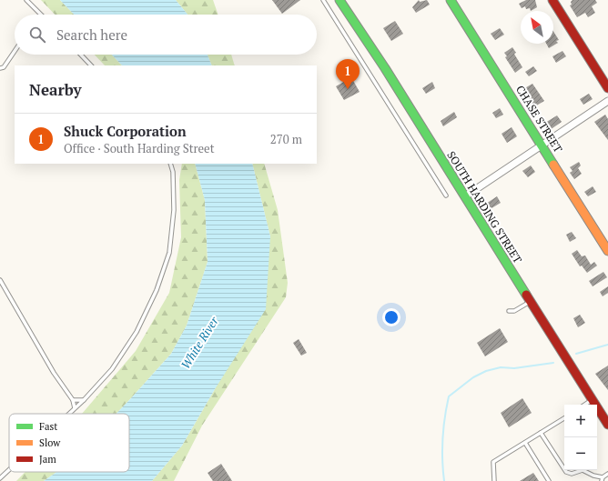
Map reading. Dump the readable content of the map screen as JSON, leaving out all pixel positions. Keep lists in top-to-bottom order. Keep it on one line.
{"streets":{"main road":["CHASE STREET","SOUTH HARDING STREET"]},"water":["White River"],"legend":["Fast","Slow","Jam"],"north":"top left","page":{"search":"Search here","pins":"1","heading":"Nearby","list":[{"mark":"1","name":"Shuck Corporation","note":"Office · South Harding Street","value":"270 m"}],"map_buttons":["+","−"]}}
